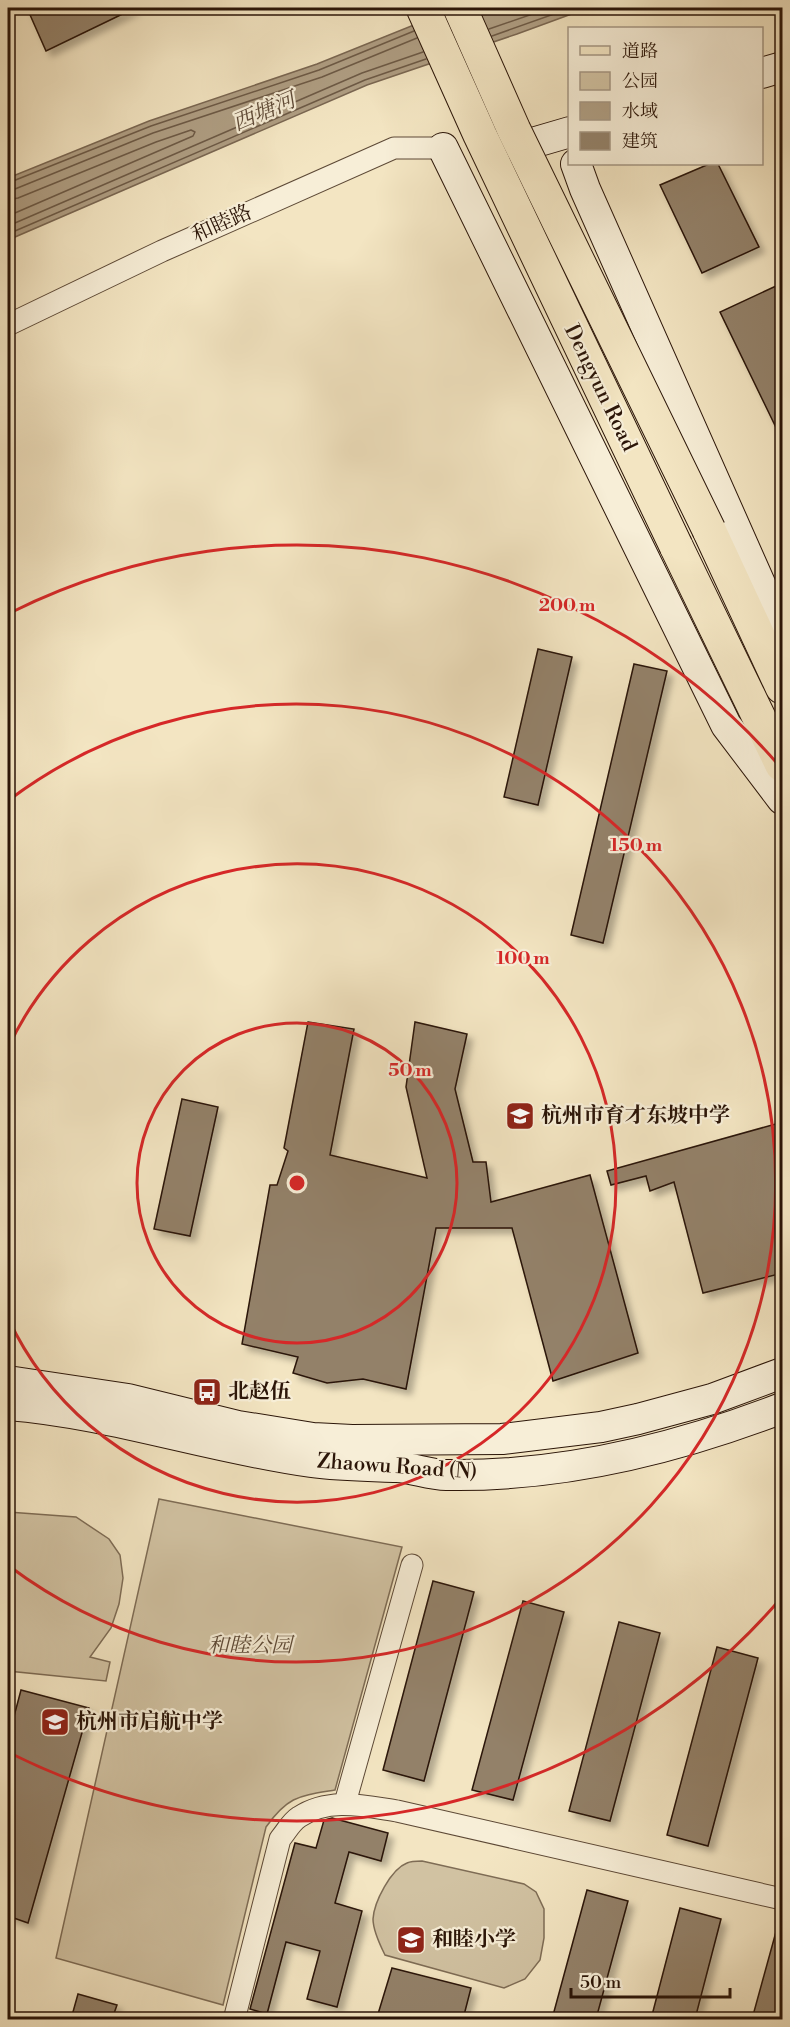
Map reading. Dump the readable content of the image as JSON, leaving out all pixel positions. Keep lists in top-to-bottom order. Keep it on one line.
{"streets":{"main road":["Dengyun Road","Zhaowu Road (N)"],"street":["和睦路"]},"water":["西塘河"],"parks":["和睦公园"],"places":{"school or university":["杭州市育才东坡中学","杭州市启航中学","和睦小学"],"bus stop":["北赵伍"]},"legend":["道路","公园","水域","建筑"],"scale_bar":"50 m","rings":["200 m","150 m","100 m","50 m"]}
